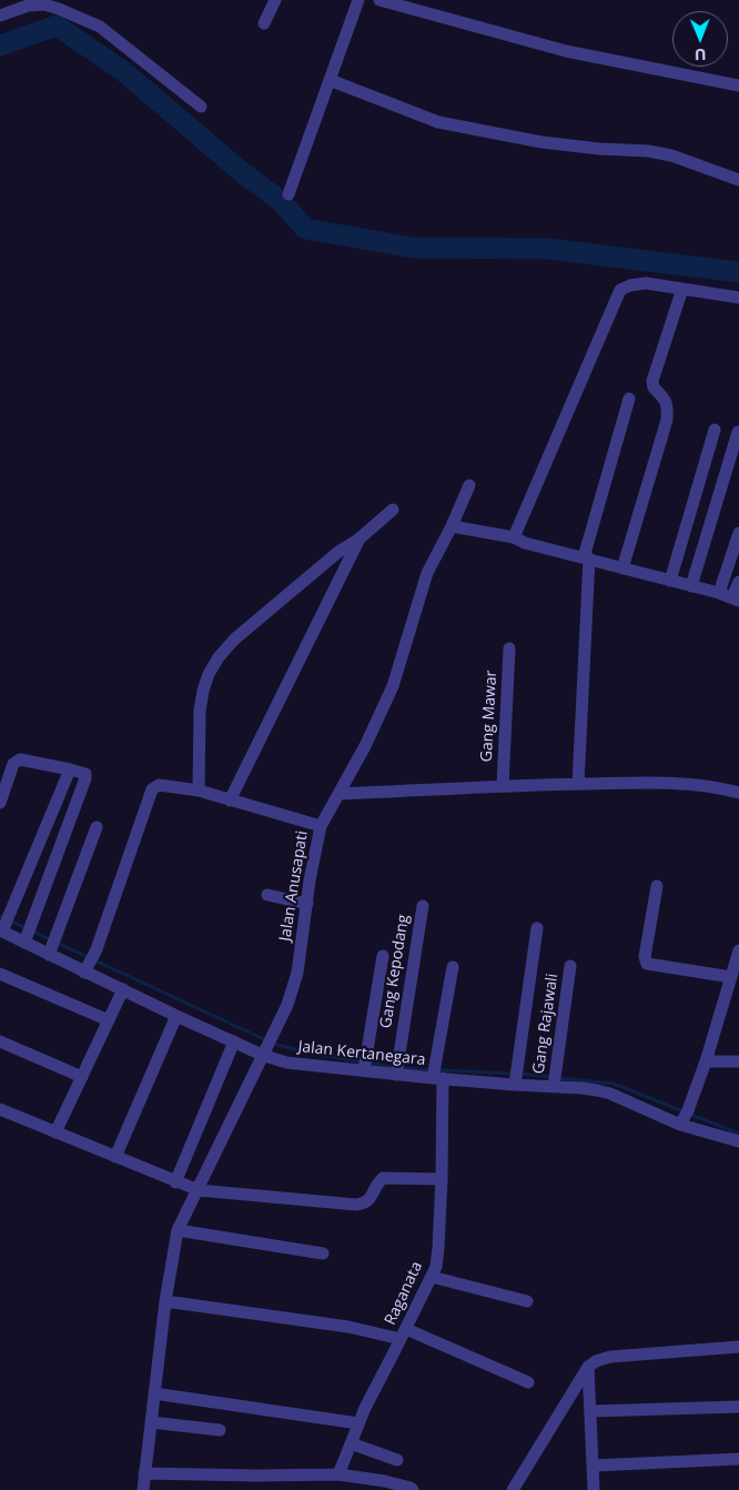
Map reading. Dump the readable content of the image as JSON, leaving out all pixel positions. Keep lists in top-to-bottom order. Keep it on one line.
{"streets":{"street":["Gang Mawar","Jalan Anusapati","Gang Kepodang","Gang Rajawali","Jalan Kertanegara","Raganata"]},"crossings":[["Jalan Anusapati","Jalan Kertanegara"],["Gang Kepodang","Jalan Kertanegara"],["Gang Rajawali","Jalan Kertanegara"],["Jalan Kertanegara","Raganata"]],"north":"bottom"}
